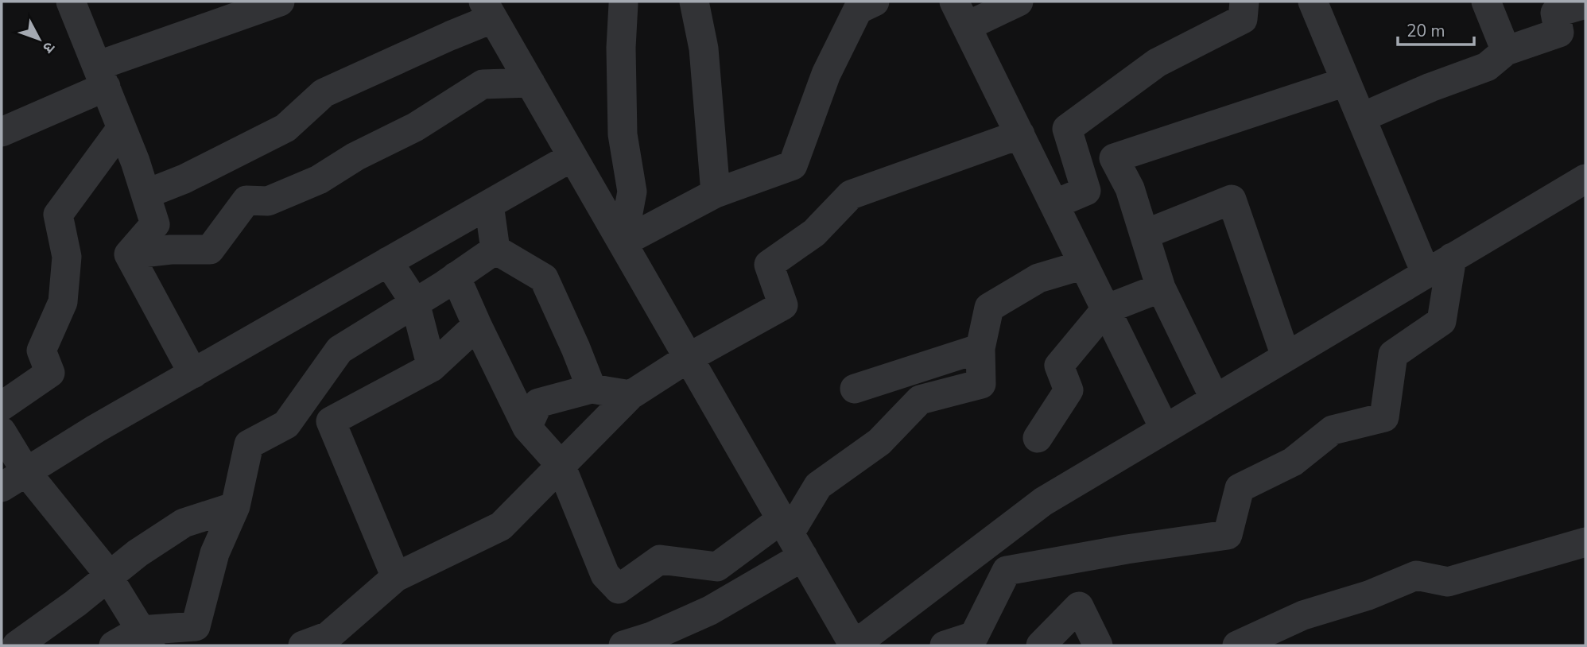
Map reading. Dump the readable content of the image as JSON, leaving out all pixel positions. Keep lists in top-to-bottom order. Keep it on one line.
{"scale_bar":"20 m","north":"bottom right"}
